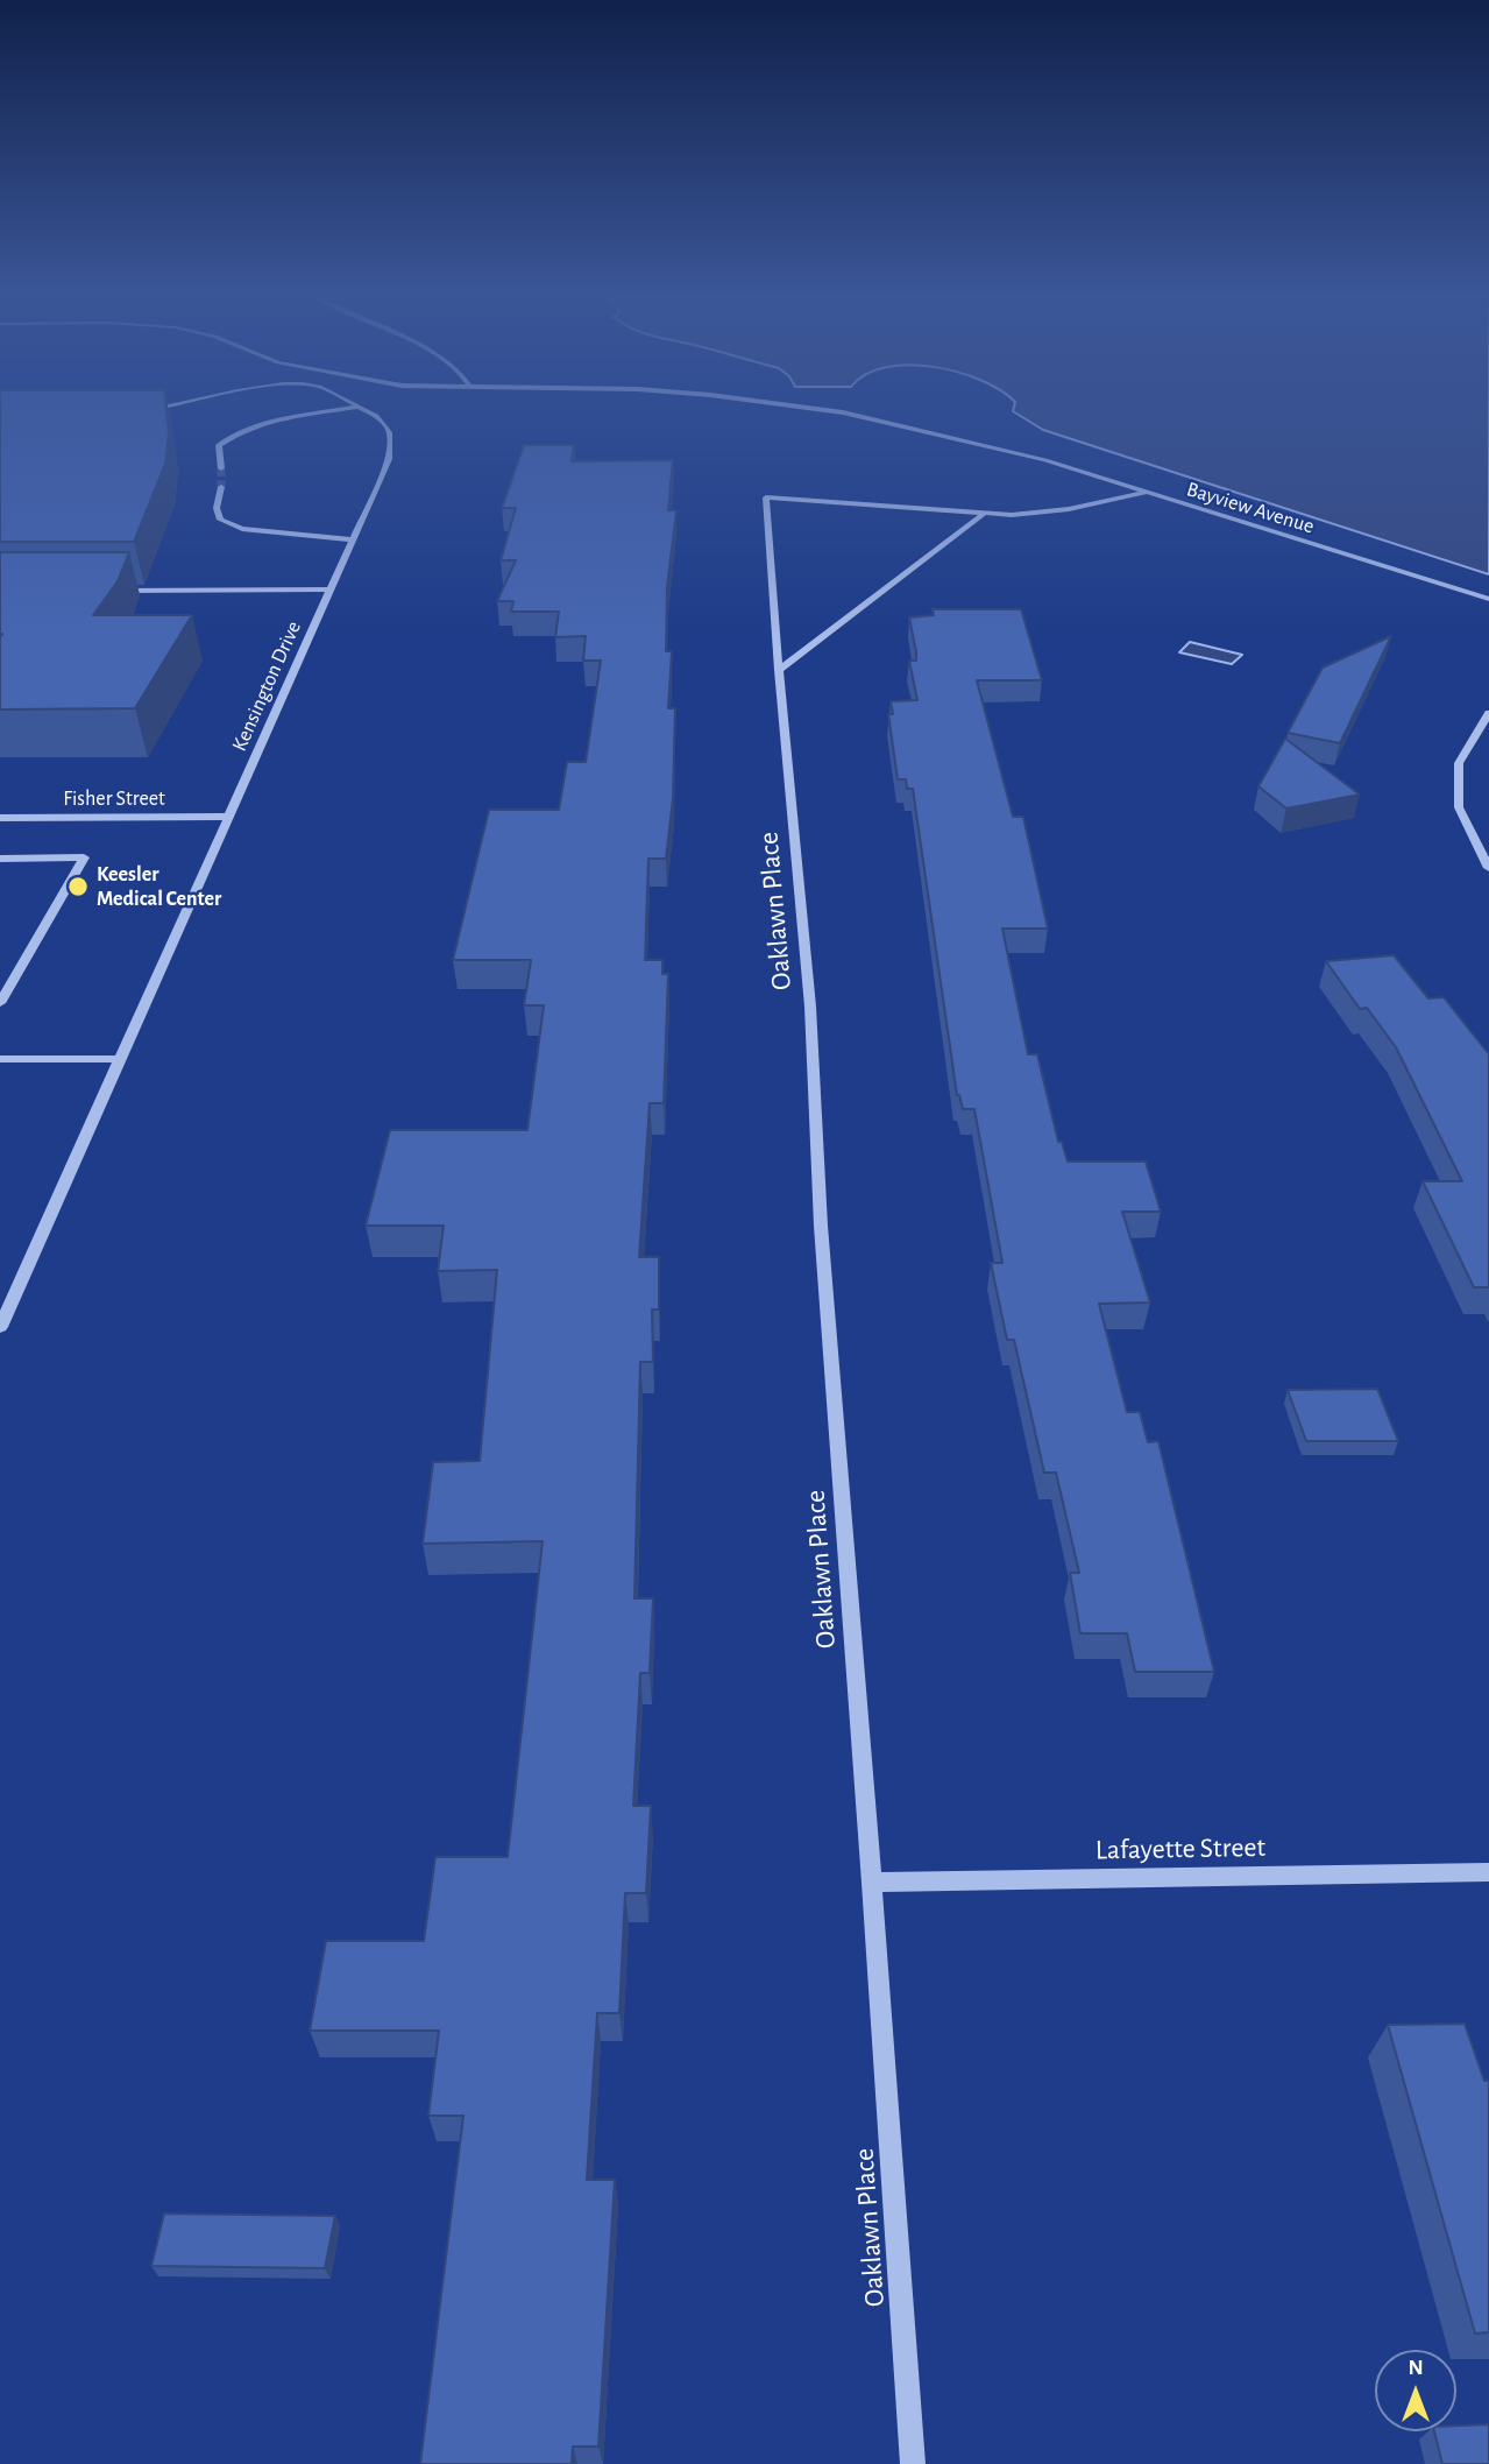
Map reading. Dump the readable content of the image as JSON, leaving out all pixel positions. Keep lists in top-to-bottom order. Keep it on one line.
{"streets":{"street":["Bayview Avenue","Kensington Drive","Fisher Street","Oaklawn Place","Lafayette Street"]},"crossings":[["Bayview Avenue","Oaklawn Place"],["Kensington Drive","Fisher Street"],["Oaklawn Place","Lafayette Street"]],"places":["Keesler Medical Center"],"north":"top"}
